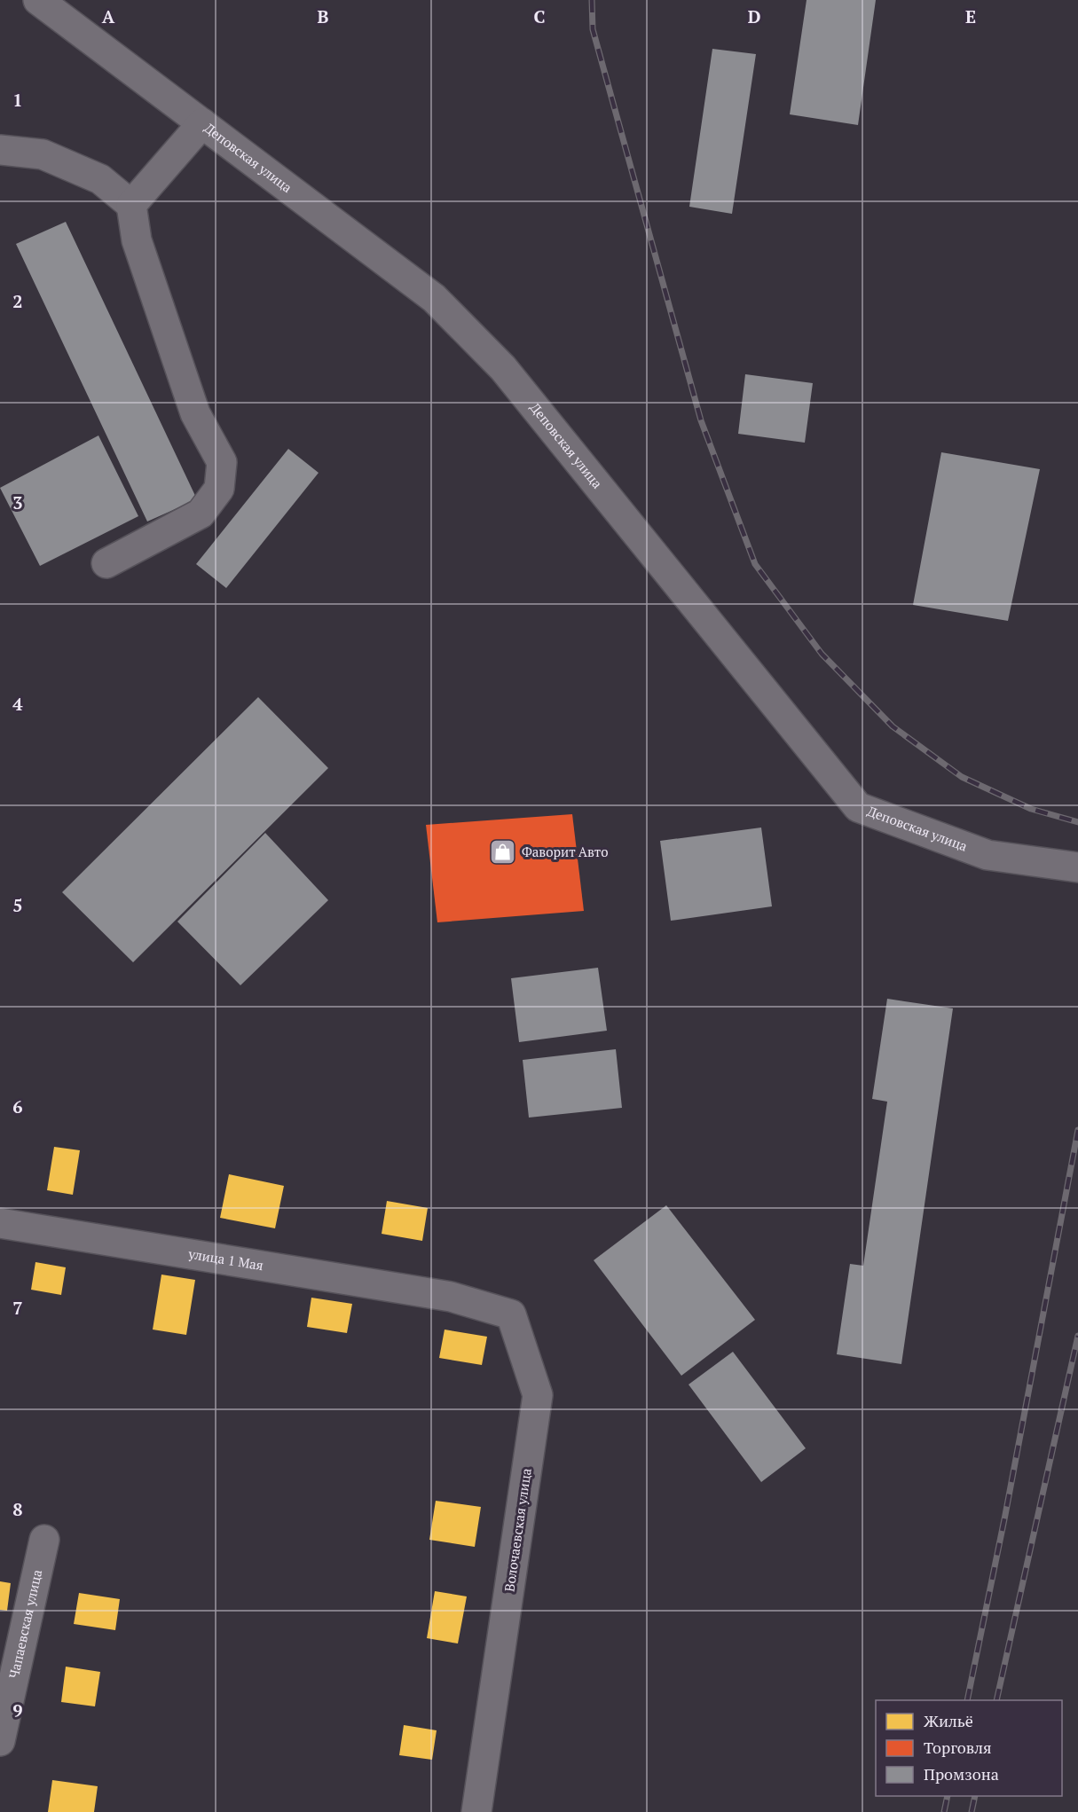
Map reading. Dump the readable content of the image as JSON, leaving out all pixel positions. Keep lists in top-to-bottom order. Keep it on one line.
{"streets":{"street":["Деповская улица","улица 1 Мая","Волочаевская улица","Чапаевская улица"]},"crossings":[["улица 1 Мая","Волочаевская улица"]],"places":{"shop":["Фаворит Авто"]},"legend":["Жильё","Торговля","Промзона"],"grid":{"columns":["A","B","C","D","E"],"rows":["1","2","3","4","5","6","7","8","9"]}}
